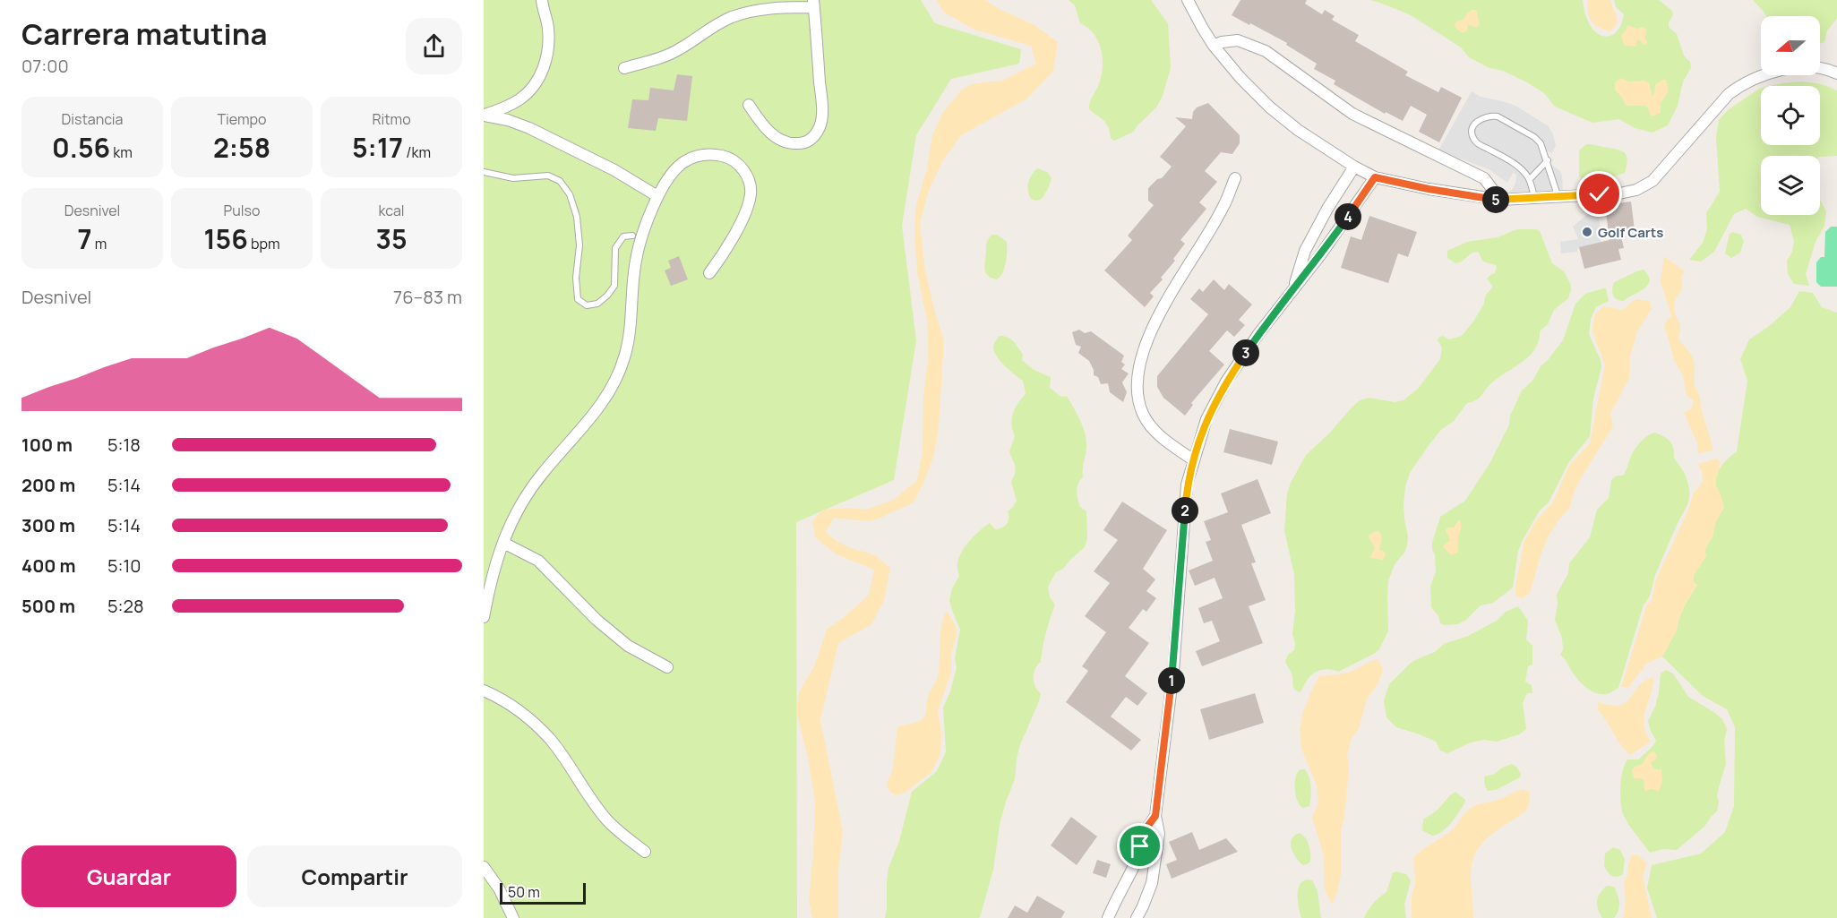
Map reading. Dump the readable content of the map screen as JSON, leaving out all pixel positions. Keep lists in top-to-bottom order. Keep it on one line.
{"places":["Golf Carts"],"scale_bar":"50 m","north":"left","page":{"heading":["Carrera matutina","07:00"],"stats":[["Distancia","0.56 km"],["Tiempo","2:58"],["Ritmo","5:17 /km"],["Desnivel","7 m"],["Pulso","156 bpm"],["kcal","35"]],"pins":["5","4","3","2","1"],"chart":["Desnivel","76–83 m"],"list":[{"name":"100 m","note":"5:18"},{"name":"200 m","note":"5:14"},{"name":"300 m","note":"5:14"},{"name":"400 m","note":"5:10"},{"name":"500 m","note":"5:28"}],"buttons":["Guardar","Compartir"],"scale":"50 m"}}
